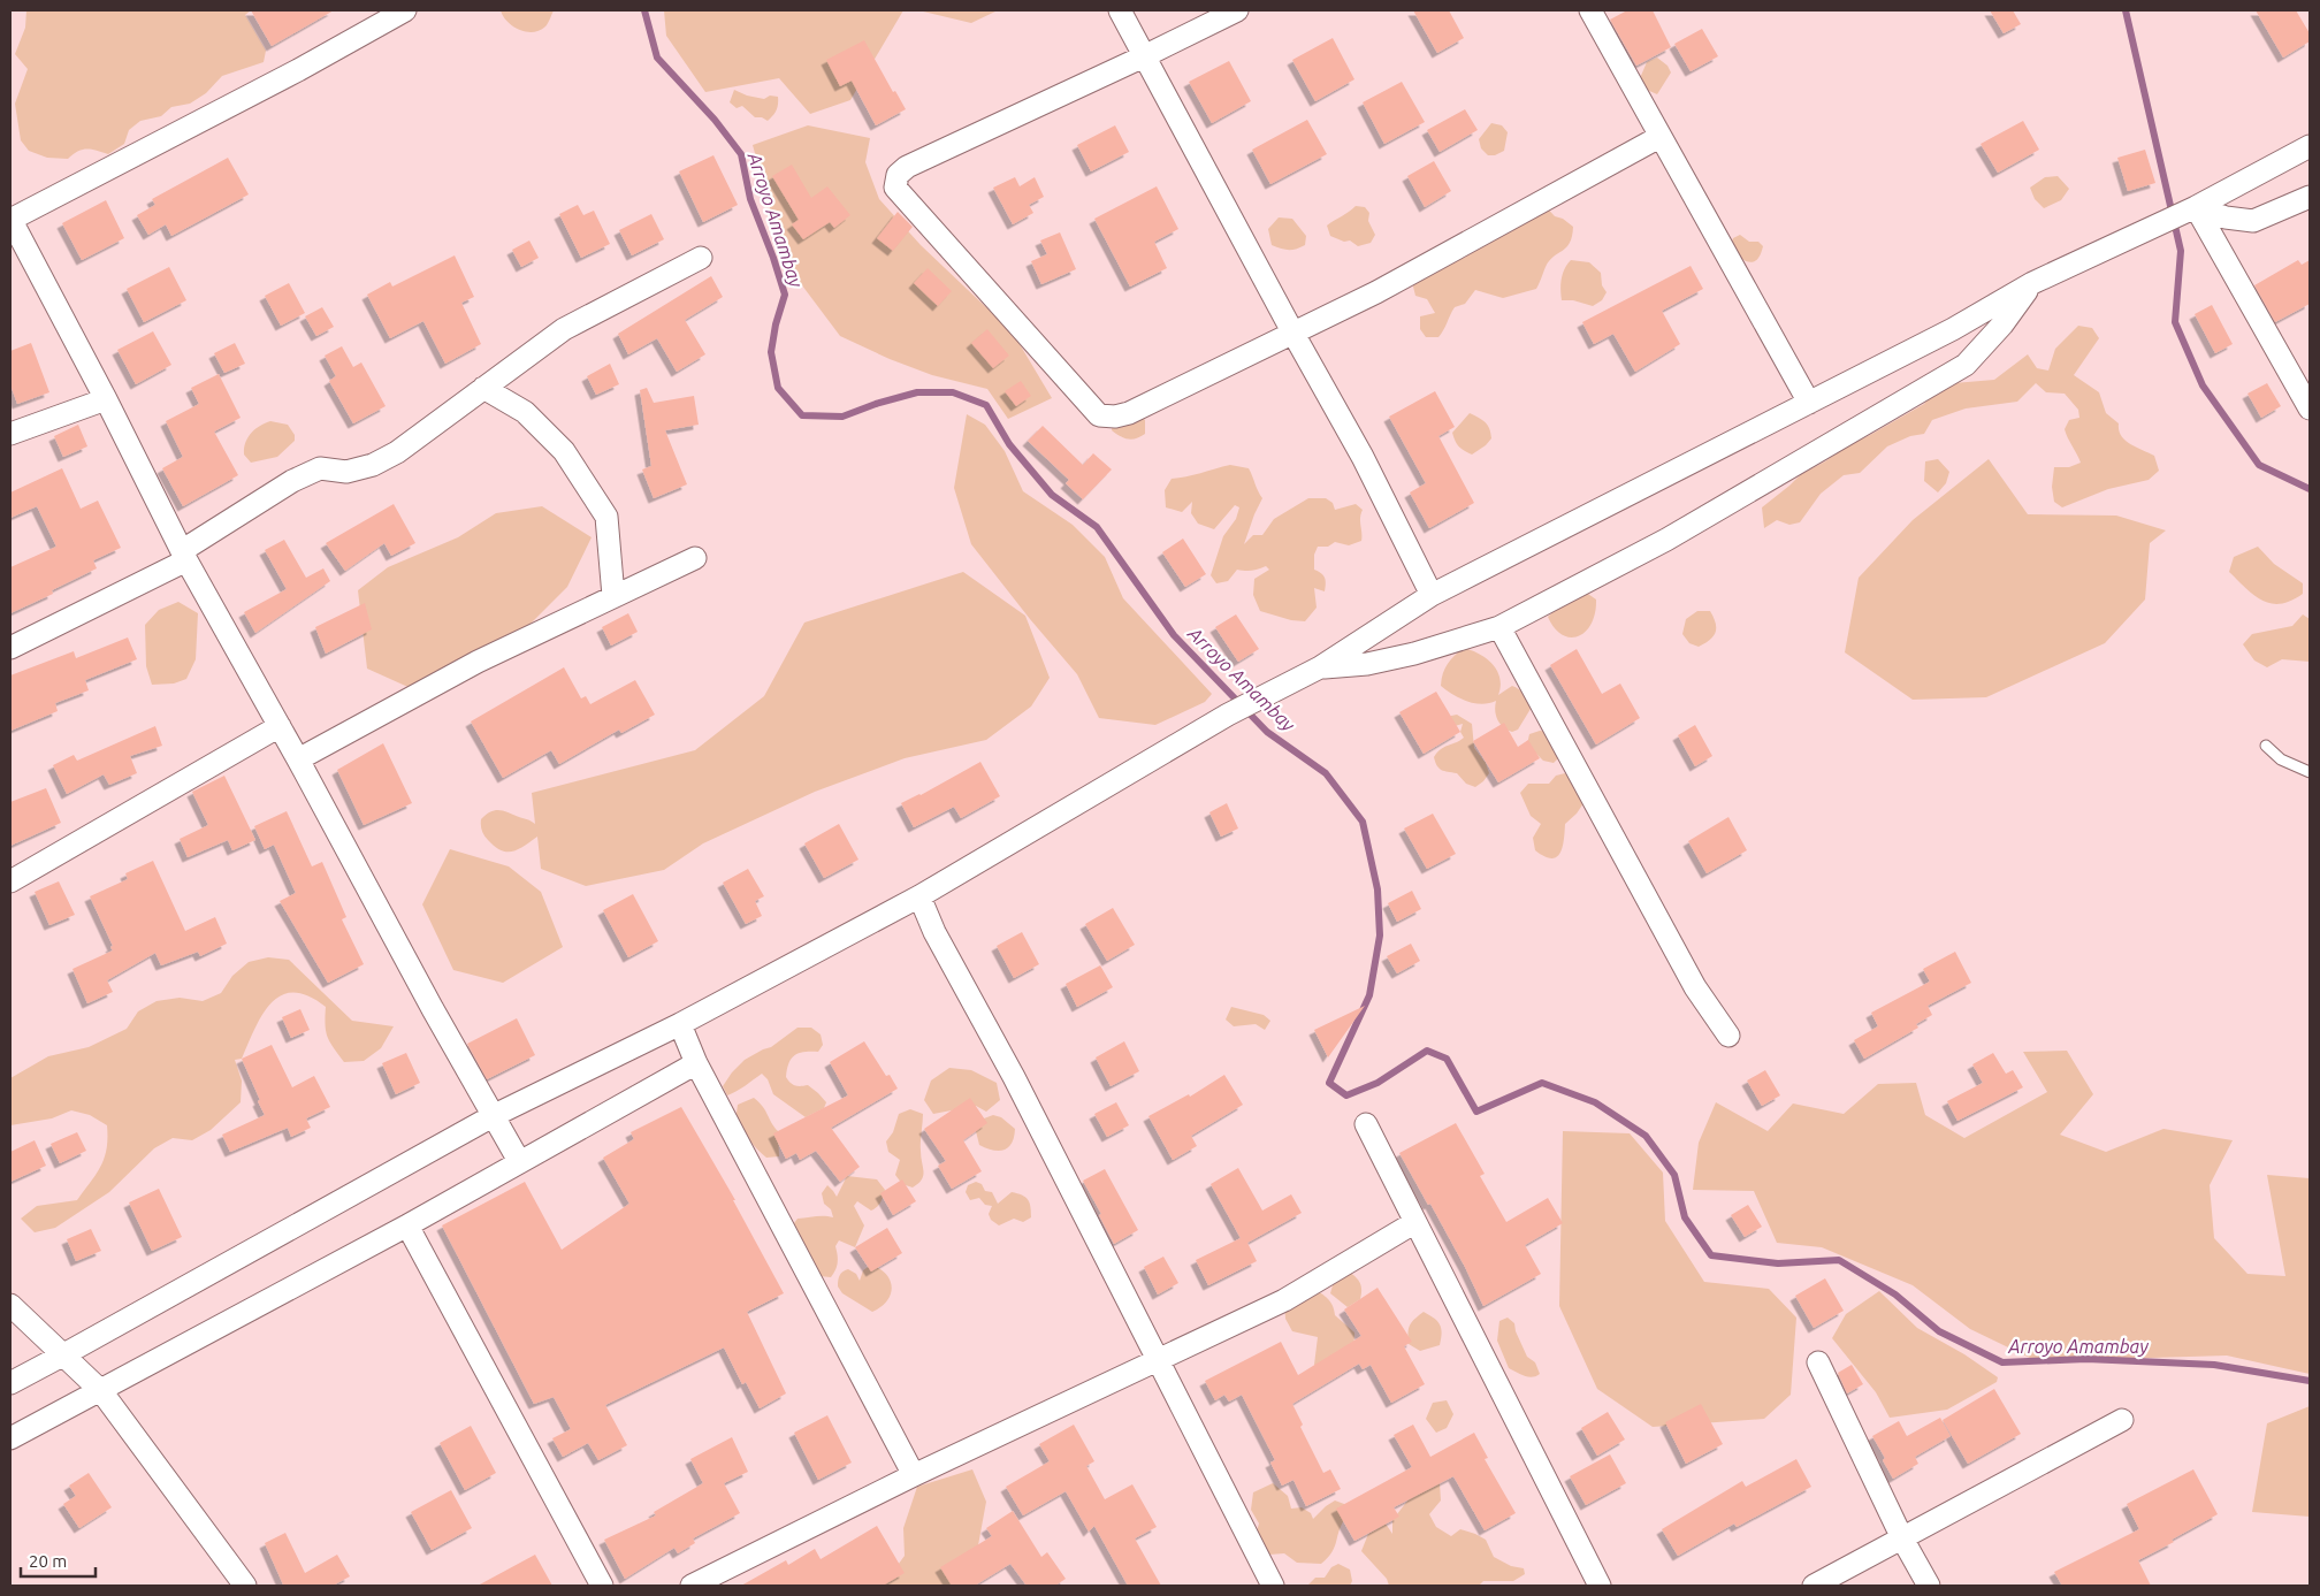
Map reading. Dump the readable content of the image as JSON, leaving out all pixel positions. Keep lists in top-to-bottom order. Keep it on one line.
{"water":["Arroyo Amambay"],"scale_bar":"20 m"}
